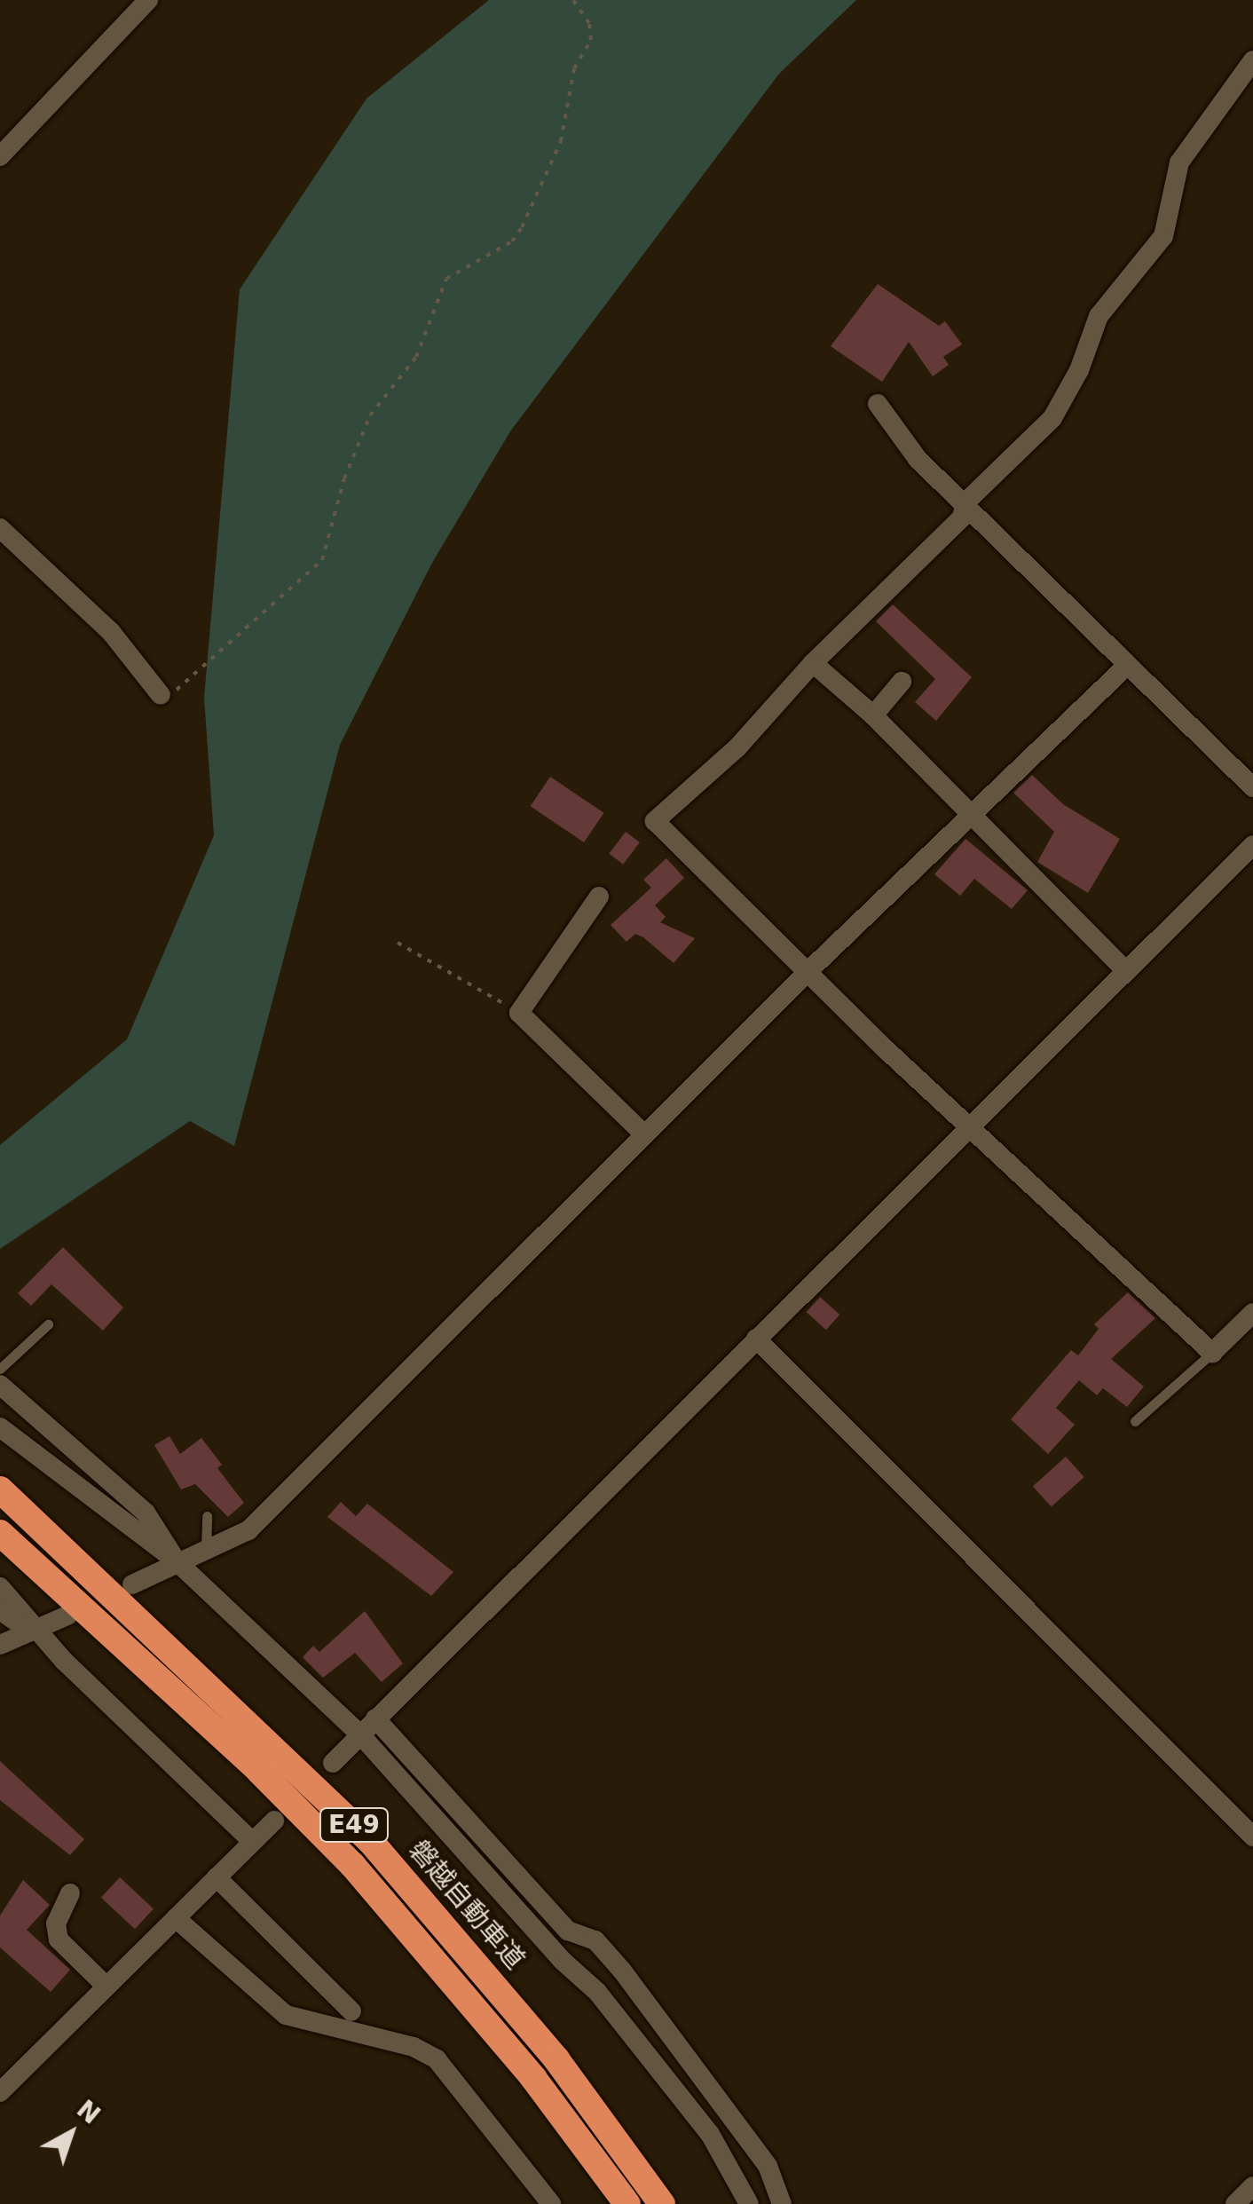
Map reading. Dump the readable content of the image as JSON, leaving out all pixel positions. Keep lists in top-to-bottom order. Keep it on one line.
{"streets":{"highway":["E49","磐越自動車道"]},"north":"top right"}
